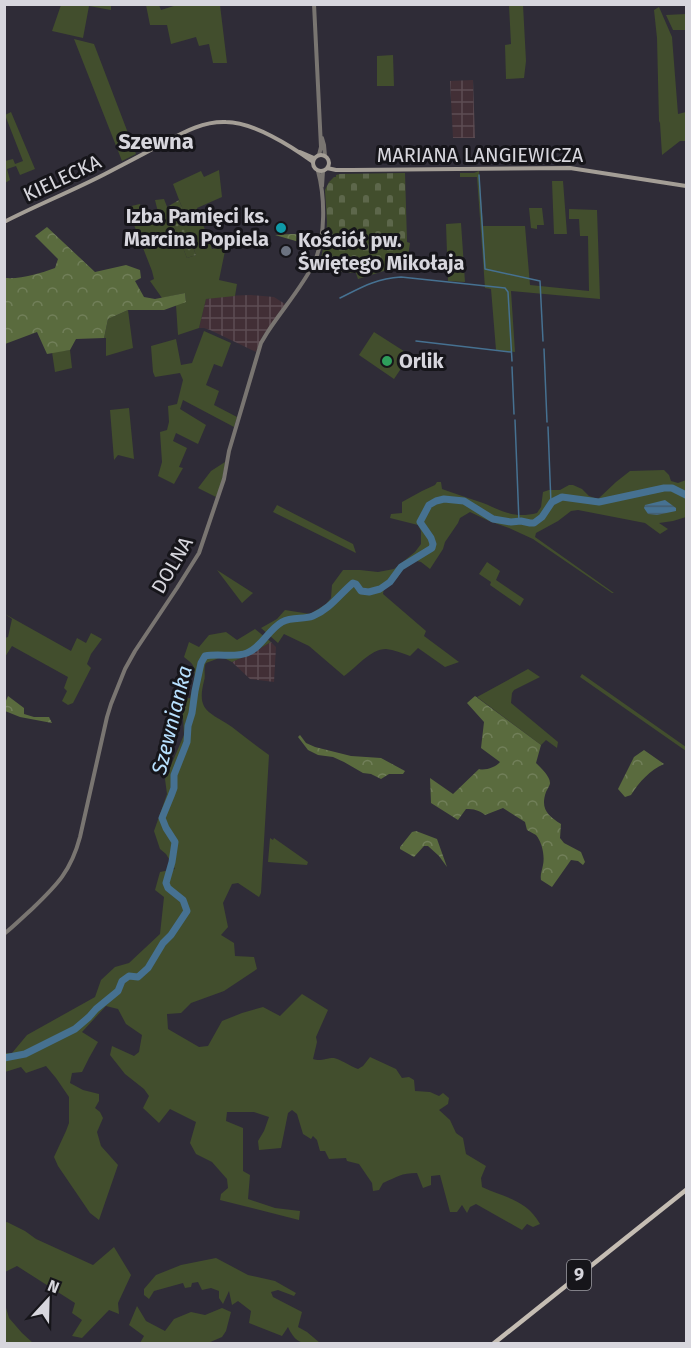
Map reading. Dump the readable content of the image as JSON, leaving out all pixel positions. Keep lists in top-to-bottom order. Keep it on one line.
{"streets":{"main road":["MARIANA LANGIEWICZA","KIELECKA","9"],"street":["DOLNA"]},"crossings":[["MARIANA LANGIEWICZA","DOLNA"]],"districts":["Szewna"],"water":["Szewnianka"],"places":["Izba Pamięci ks. Marcina Popiela","Kościół pw. Świętego Mikołaja","Orlik"],"north":"top"}
